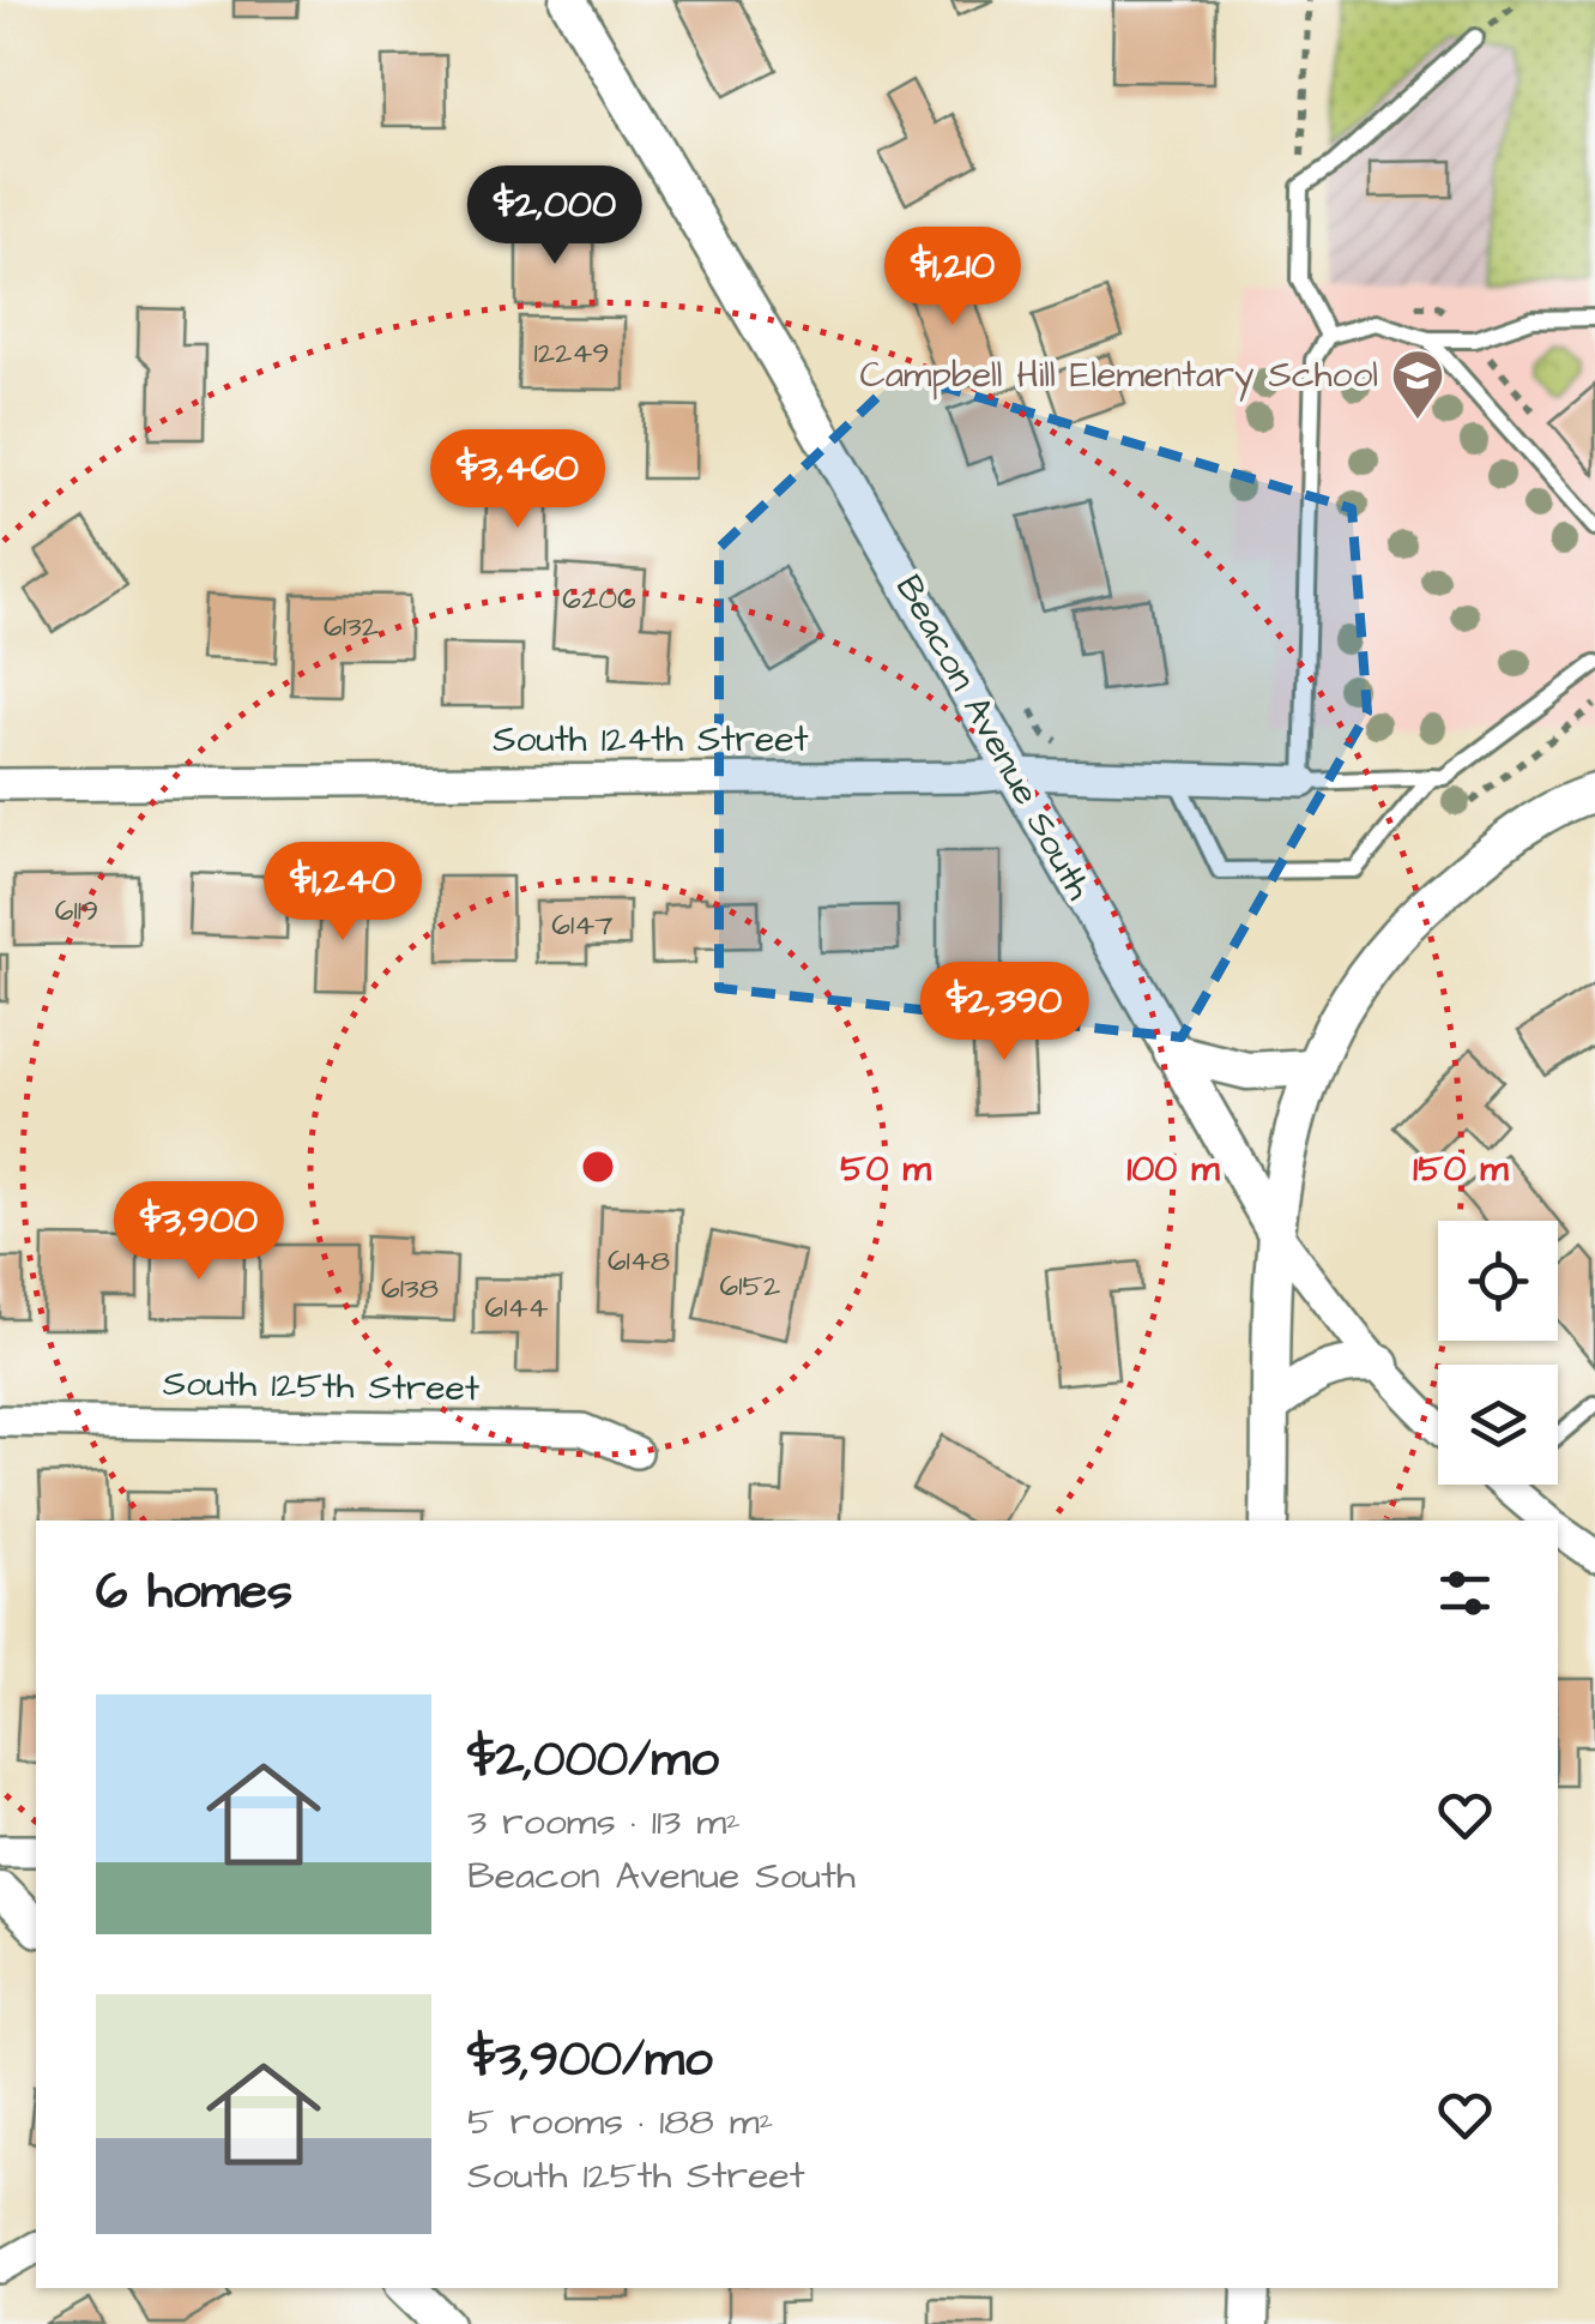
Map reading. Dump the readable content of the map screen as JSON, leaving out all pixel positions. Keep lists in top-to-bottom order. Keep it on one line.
{"streets":{"street":["Beacon Avenue South","South 124th Street","South 125th Street"]},"crossings":[["Beacon Avenue South","South 124th Street"]],"places":{"school or university":["Campbell Hill Elementary School"]},"house_numbers":["12249","6206","6132","6119","6147","6148","6152","6138","6144"],"page":{"price":["$2,000","$1,210","$3,460","$1,240","$2,390","$3,900"],"heading":"6 homes","list":[{"name":"$2,000/mo","note":"3 rooms · 113 m² · Beacon Avenue South"},{"name":"$3,900/mo","note":"5 rooms · 188 m² · South 125th Street"}]},"rings":["50 m","100 m","150 m"]}
